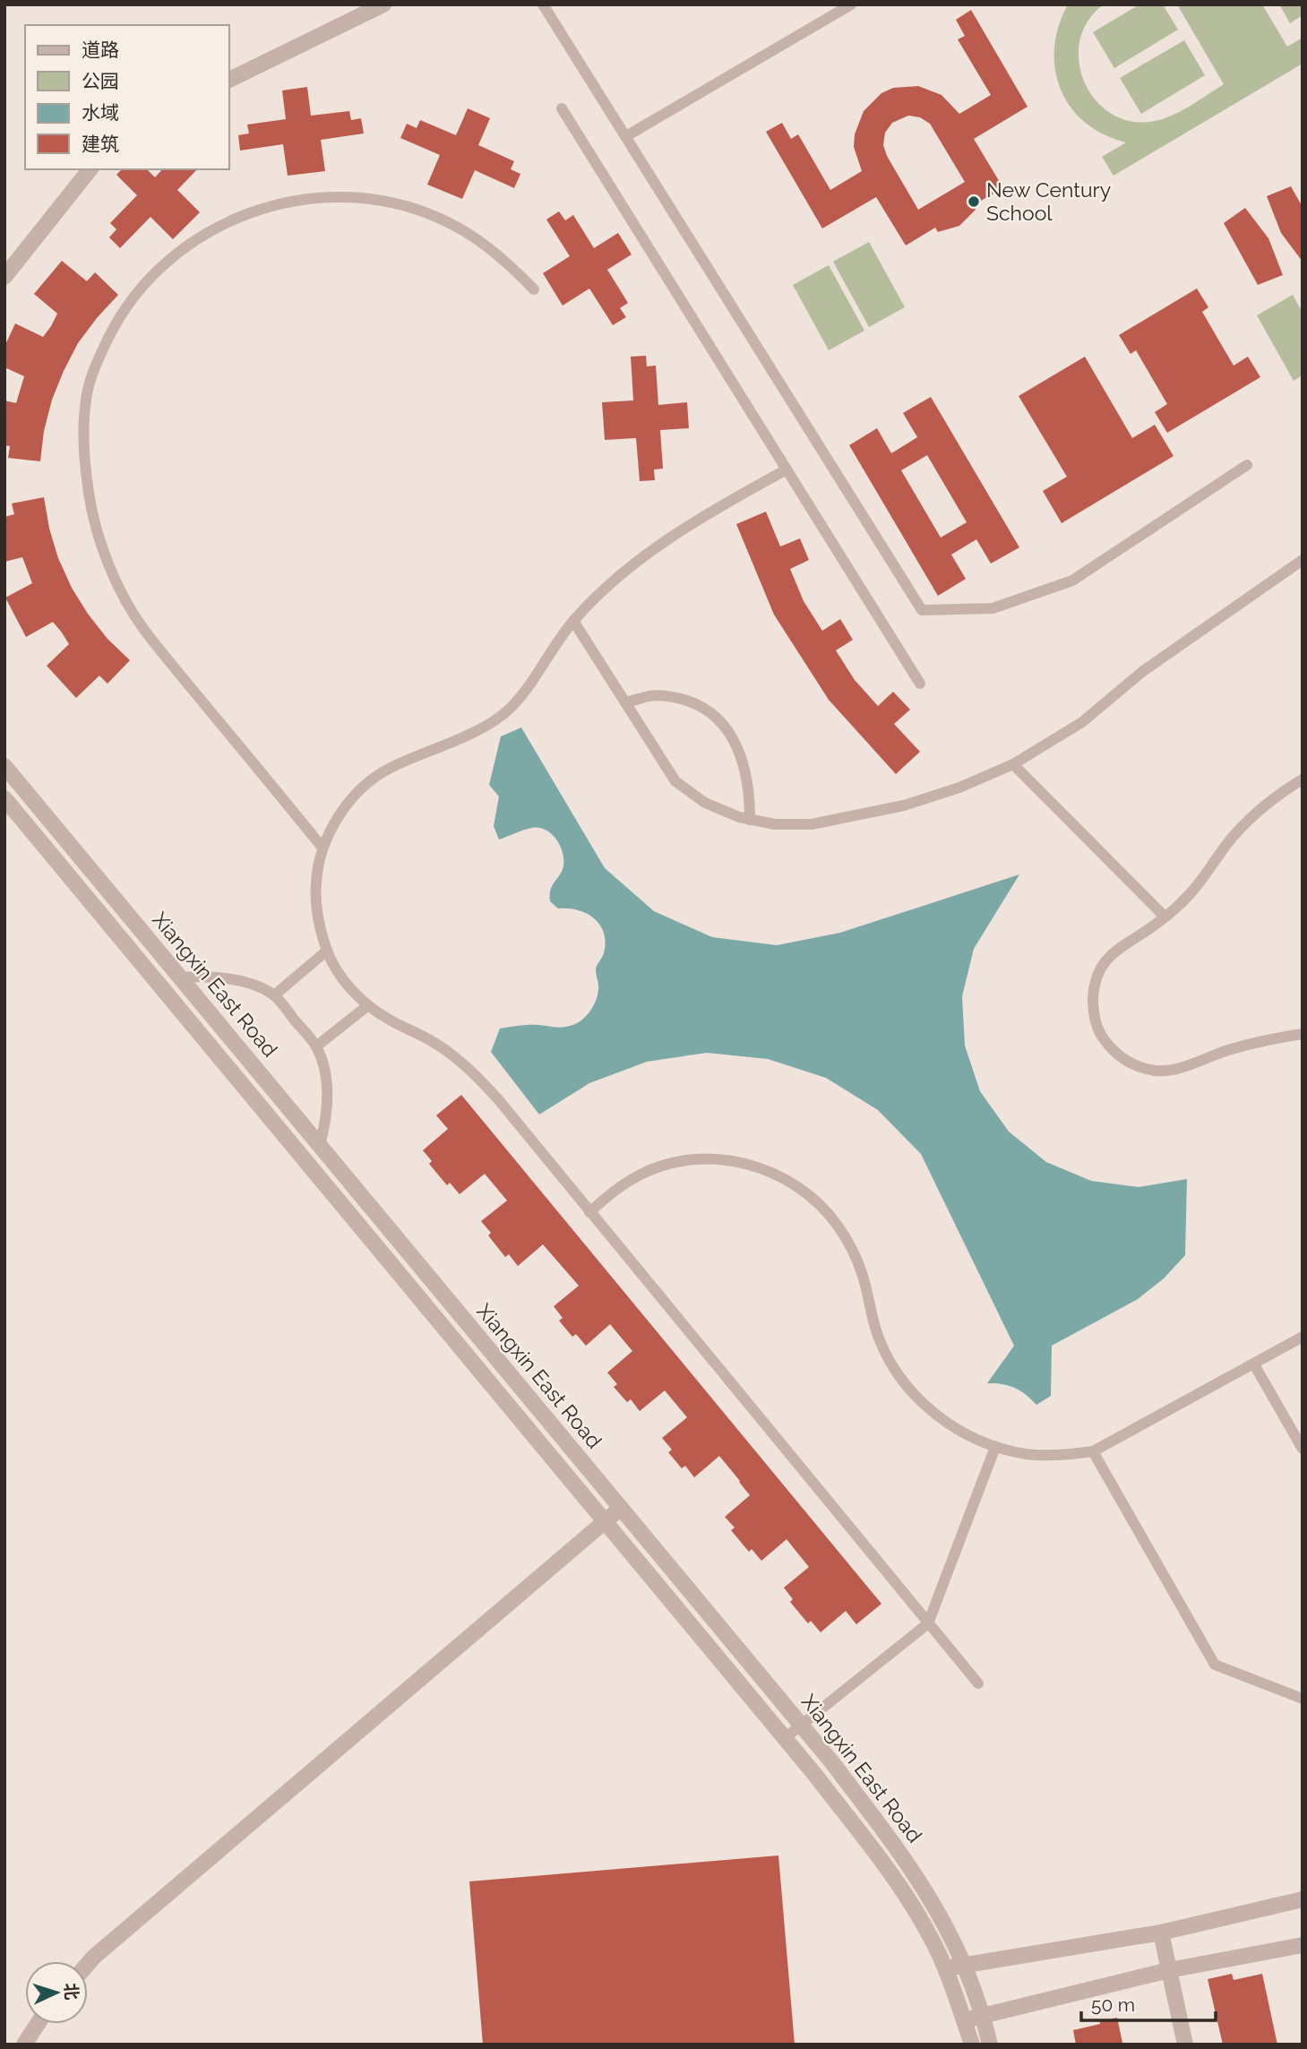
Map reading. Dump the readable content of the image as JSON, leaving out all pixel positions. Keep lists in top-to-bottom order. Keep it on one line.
{"streets":{"street":["Xiangxin East Road"]},"places":["New Century School"],"legend":["道路","公园","水域","建筑"],"scale_bar":"50 m","north":"right"}
